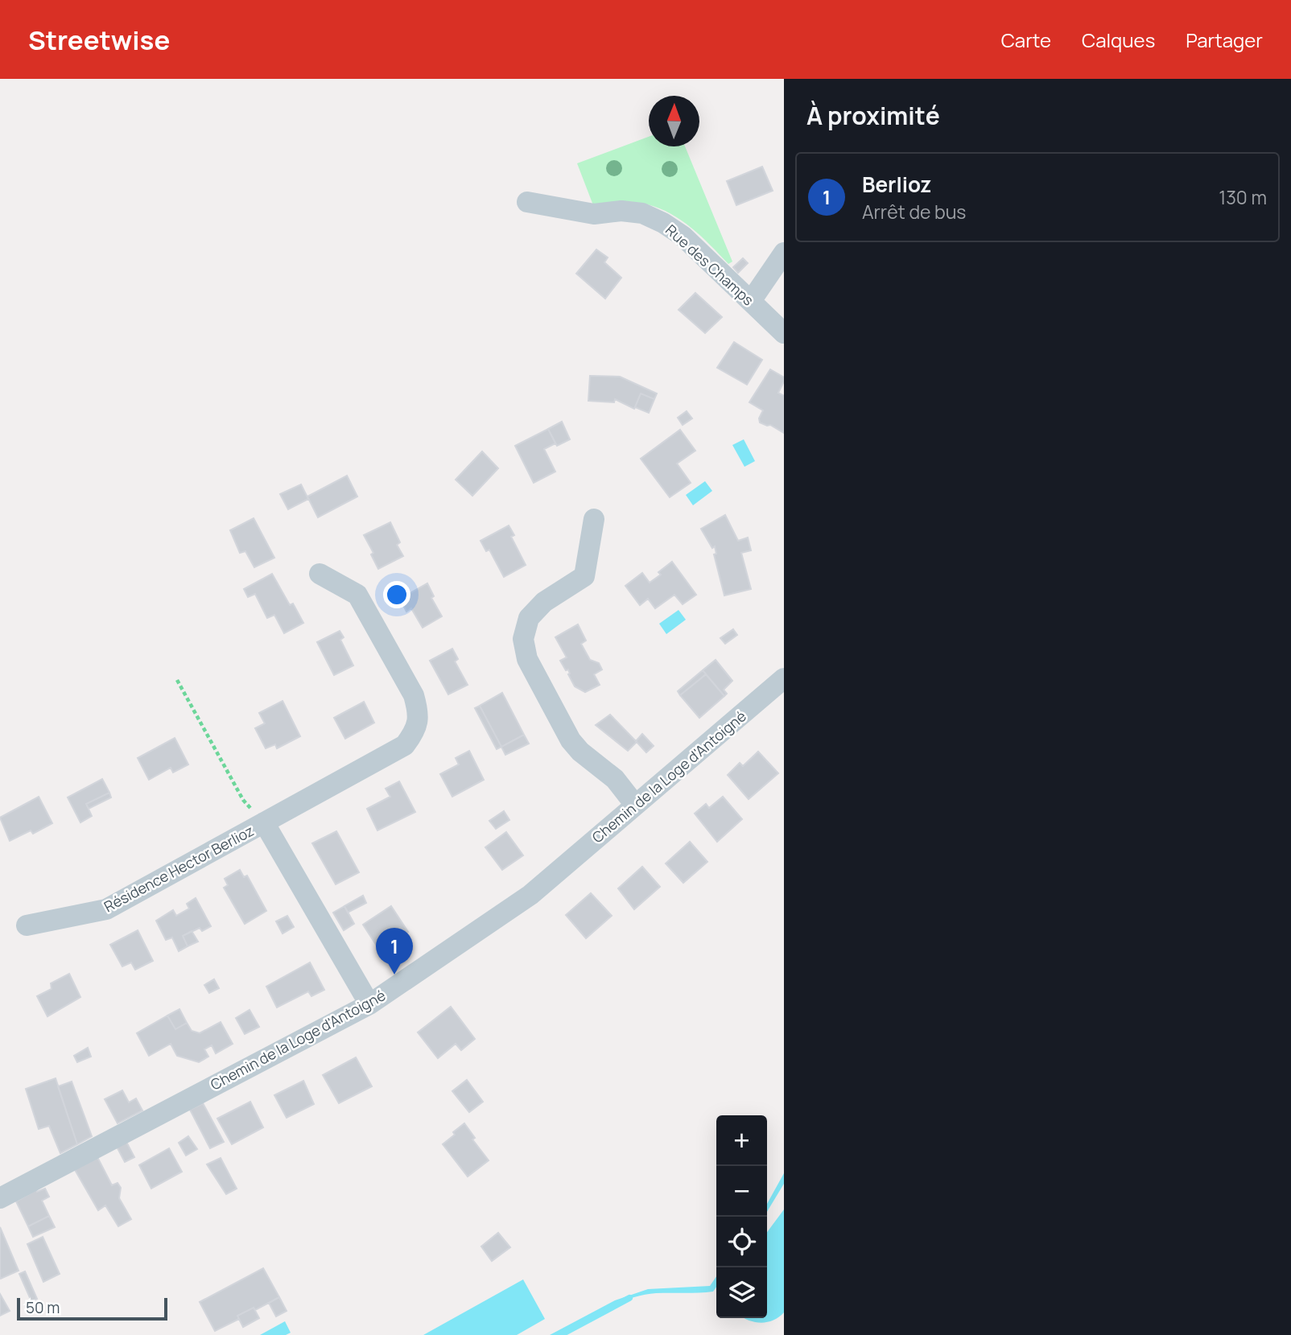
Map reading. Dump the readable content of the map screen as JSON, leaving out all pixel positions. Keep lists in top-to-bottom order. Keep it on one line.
{"streets":{"street":["Rue des Champs","Chemin de la Loge d'Antoigné","Résidence Hector Berlioz"]},"crossings":[["Chemin de la Loge d'Antoigné","Résidence Hector Berlioz"]],"scale_bar":"50 m","north":"top","page":{"header":"Streetwise","nav":["Carte","Calques","Partager"],"heading":"À proximité","list":[{"mark":"1","name":"Berlioz","note":"Arrêt de bus","value":"130 m"}],"pins":"1","map_buttons":["+","−"],"scale":"50 m"}}
